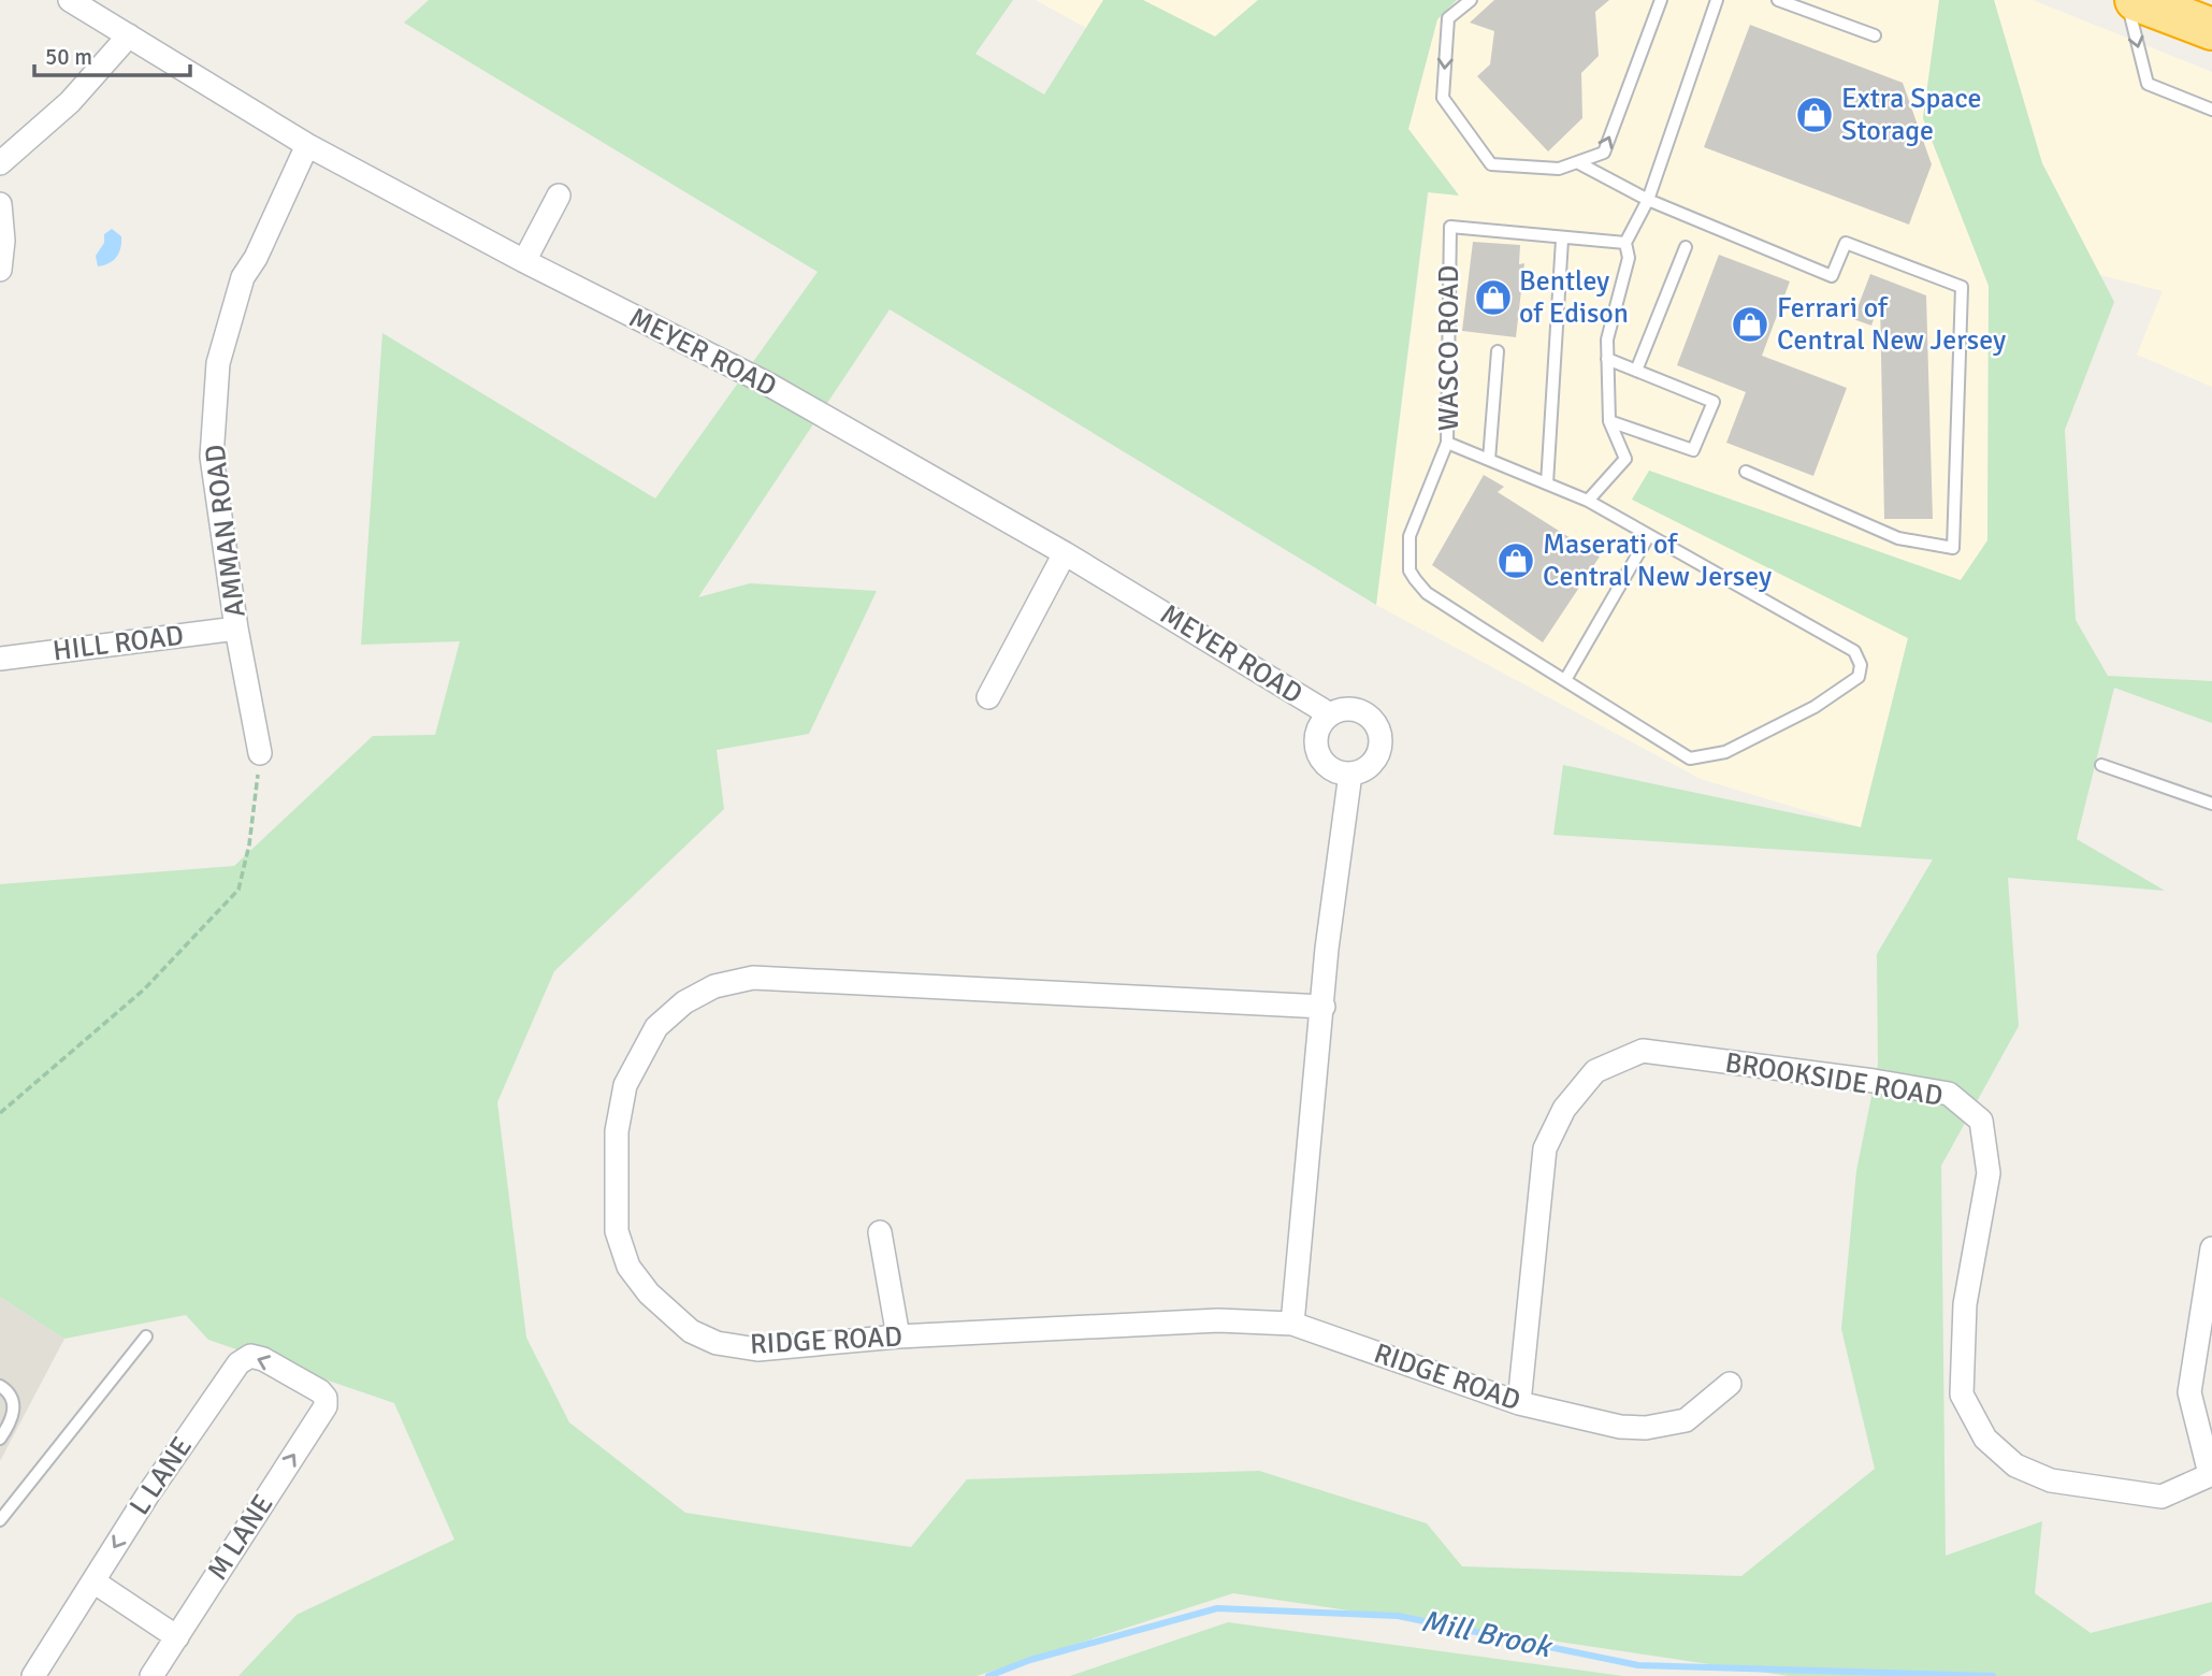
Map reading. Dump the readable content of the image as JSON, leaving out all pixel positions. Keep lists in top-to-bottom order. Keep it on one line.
{"streets":{"street":["MEYER ROAD","AMMAN ROAD","HILL ROAD","BROOKSIDE ROAD","RIDGE ROAD","L LANE","M LANE"],"lane":["WASCO ROAD"]},"crossings":[["MEYER ROAD","AMMAN ROAD"],["AMMAN ROAD","HILL ROAD"],["BROOKSIDE ROAD","RIDGE ROAD"],["L LANE","M LANE"]],"one_way":["L LANE","M LANE"],"water":["Mill Brook"],"places":{"shop":["Extra Space Storage","Bentley of Edison","Ferrari of Central New Jersey","Maserati of Central New Jersey"]},"scale_bar":"50 m"}
